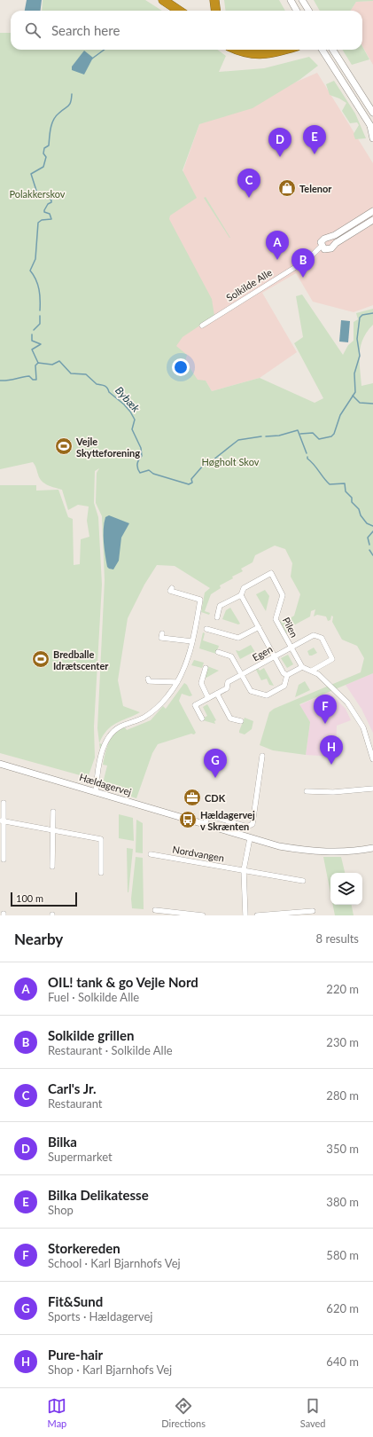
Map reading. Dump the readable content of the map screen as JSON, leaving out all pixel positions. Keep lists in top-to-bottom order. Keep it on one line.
{"streets":{"street":["Solkilde Alle","Pilen","Egen","Hældagervej","Nordvangen"]},"crossings":[["Pilen","Egen"]],"water":["Bybæk"],"parks":["Polakkerskov","Høgholt Skov"],"places":{"shop":["Telenor"],"sports":["Vejle Skytteforening","Bredballe Idrætscenter"],"office":["CDK"],"bus stop":["Hældagervej v Skrænten"]},"scale_bar":"100 m","page":{"search":"Search here","pins":["E","D","C","A","B","F","H","G"],"scale":"100 m","heading":["Nearby","8 results"],"list":[{"mark":"A","name":"OIL! tank & go Vejle Nord","note":"Fuel · Solkilde Alle","value":"220 m"},{"mark":"B","name":"Solkilde grillen","note":"Restaurant · Solkilde Alle","value":"230 m"},{"mark":"C","name":"Carl's Jr.","note":"Restaurant","value":"280 m"},{"mark":"D","name":"Bilka","note":"Supermarket","value":"350 m"},{"mark":"E","name":"Bilka Delikatesse","note":"Shop","value":"380 m"},{"mark":"F","name":"Storkereden","note":"School · Karl Bjarnhofs Vej","value":"580 m"},{"mark":"G","name":"Fit&Sund","note":"Sports · Hældagervej","value":"620 m"},{"mark":"H","name":"Pure-hair","note":"Shop · Karl Bjarnhofs Vej","value":"640 m"}],"nav":["Map","Directions","Saved"]}}
